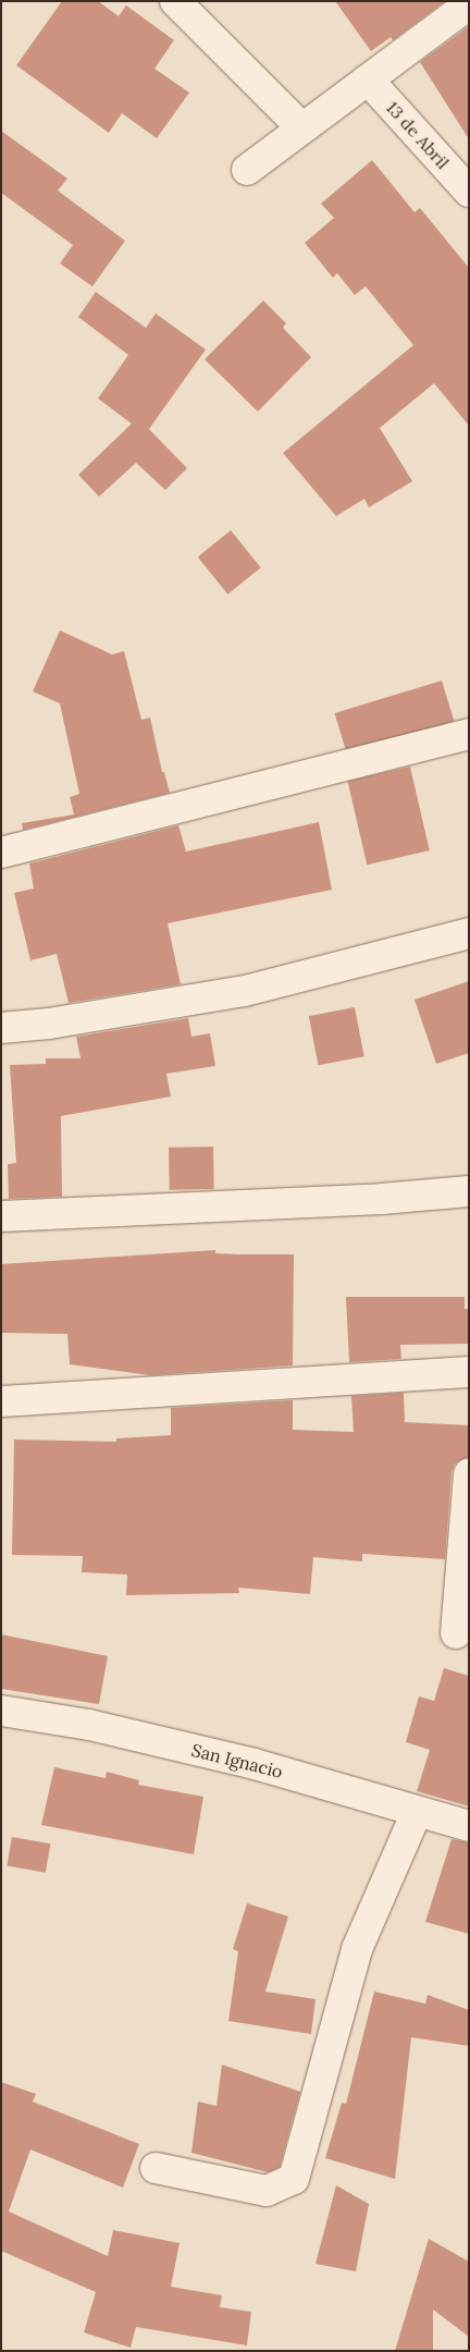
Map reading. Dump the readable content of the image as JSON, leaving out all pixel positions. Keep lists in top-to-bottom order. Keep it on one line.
{"streets":{"street":["13 de Abril","San Ignacio"]}}
